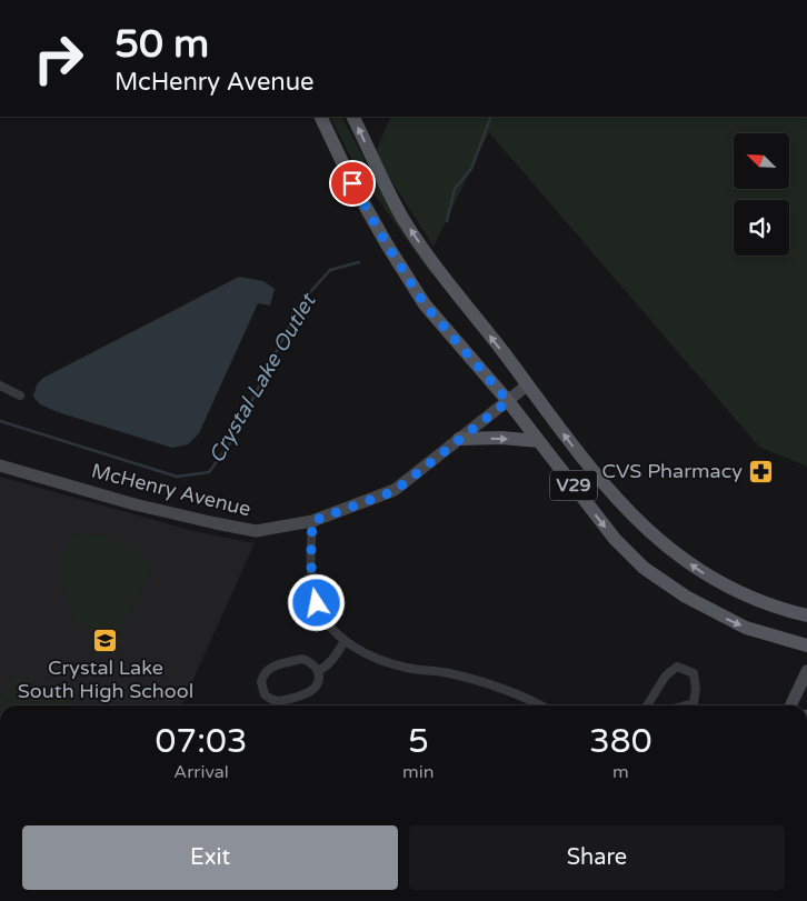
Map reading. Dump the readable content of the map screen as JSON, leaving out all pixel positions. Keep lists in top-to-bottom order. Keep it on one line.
{"streets":{"main road":["V29"],"street":["McHenry Avenue"]},"crossings":[["V29","McHenry Avenue"]],"water":["Crystal Lake Outlet"],"places":{"pharmacy":["CVS Pharmacy"],"school or university":["Crystal Lake South High School"]},"north":"top left","page":{"turn":["50 m","McHenry Avenue"],"eta":["07:03","Arrival","5","min","380","m"],"buttons":["Exit","Share"]}}
